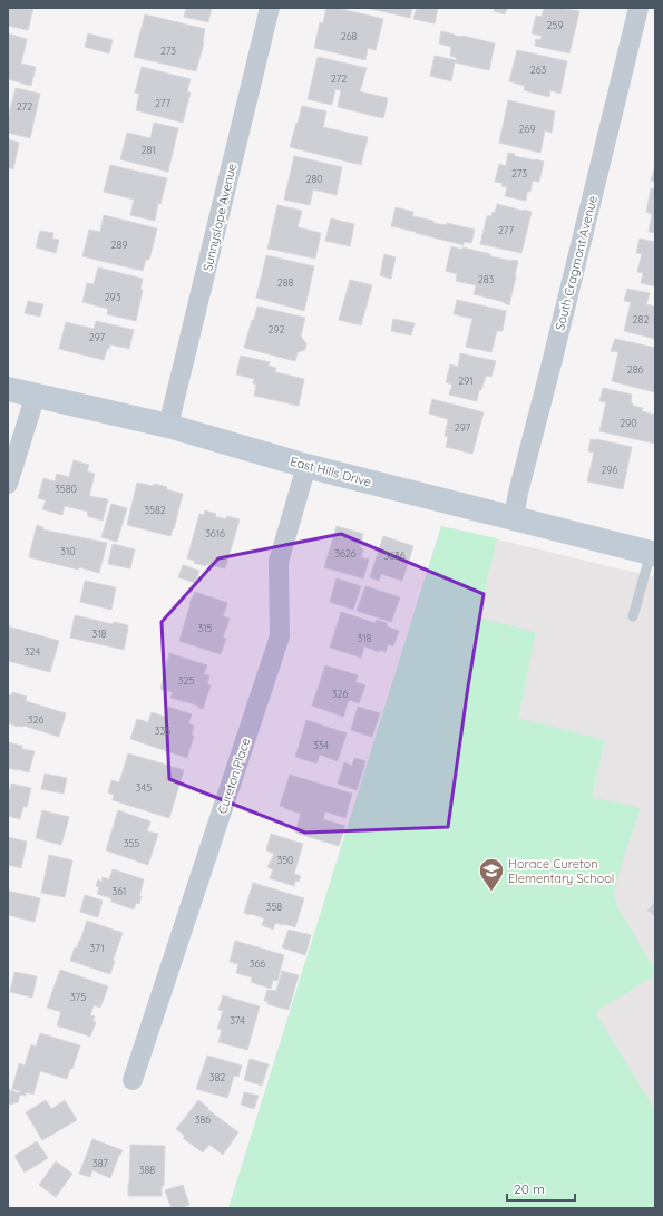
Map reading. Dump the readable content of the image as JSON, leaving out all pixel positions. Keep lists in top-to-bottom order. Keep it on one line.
{"streets":{"street":["Sunnyslope Avenue","South Cragmont Avenue","East Hills Drive","Cureton Place"]},"crossings":[["Sunnyslope Avenue","East Hills Drive"],["South Cragmont Avenue","East Hills Drive"],["East Hills Drive","Cureton Place"]],"places":{"school or university":["Horace Cureton Elementary School"]},"house_numbers":["259","268","273","263","272","277","272","269","281","273","280","277","289","283","288","293","282","292","297","286","291","290","297","296","3580","3582","3616","310","3626","3636","315","318","318","324","325","326","326","335","334","345","355","350","361","358","371","366","375","374","382","386","387","388"],"scale_bar":"20 m"}
